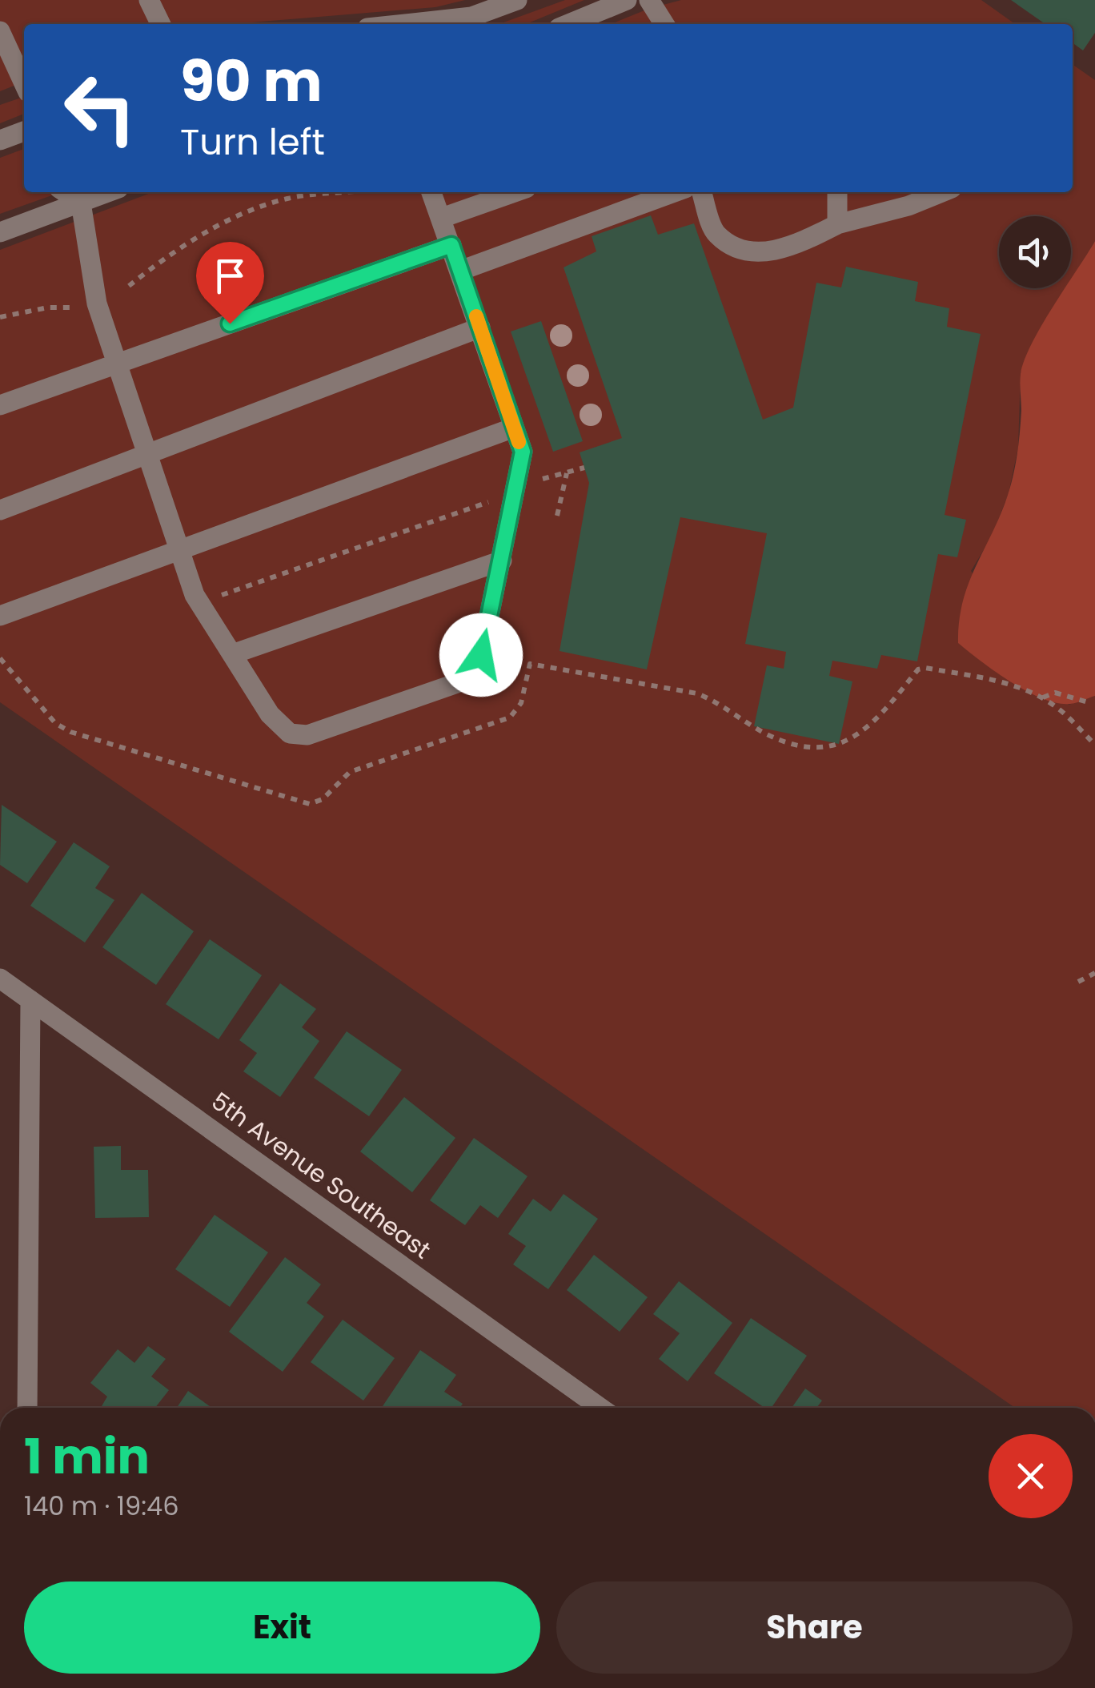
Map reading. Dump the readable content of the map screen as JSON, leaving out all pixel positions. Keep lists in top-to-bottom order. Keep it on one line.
{"streets":{"street":["5th Avenue Southeast"]},"page":{"turn":["90 m","Turn left"],"heading":["1 min","140 m · 19:46"],"buttons":["Exit","Share"]}}
